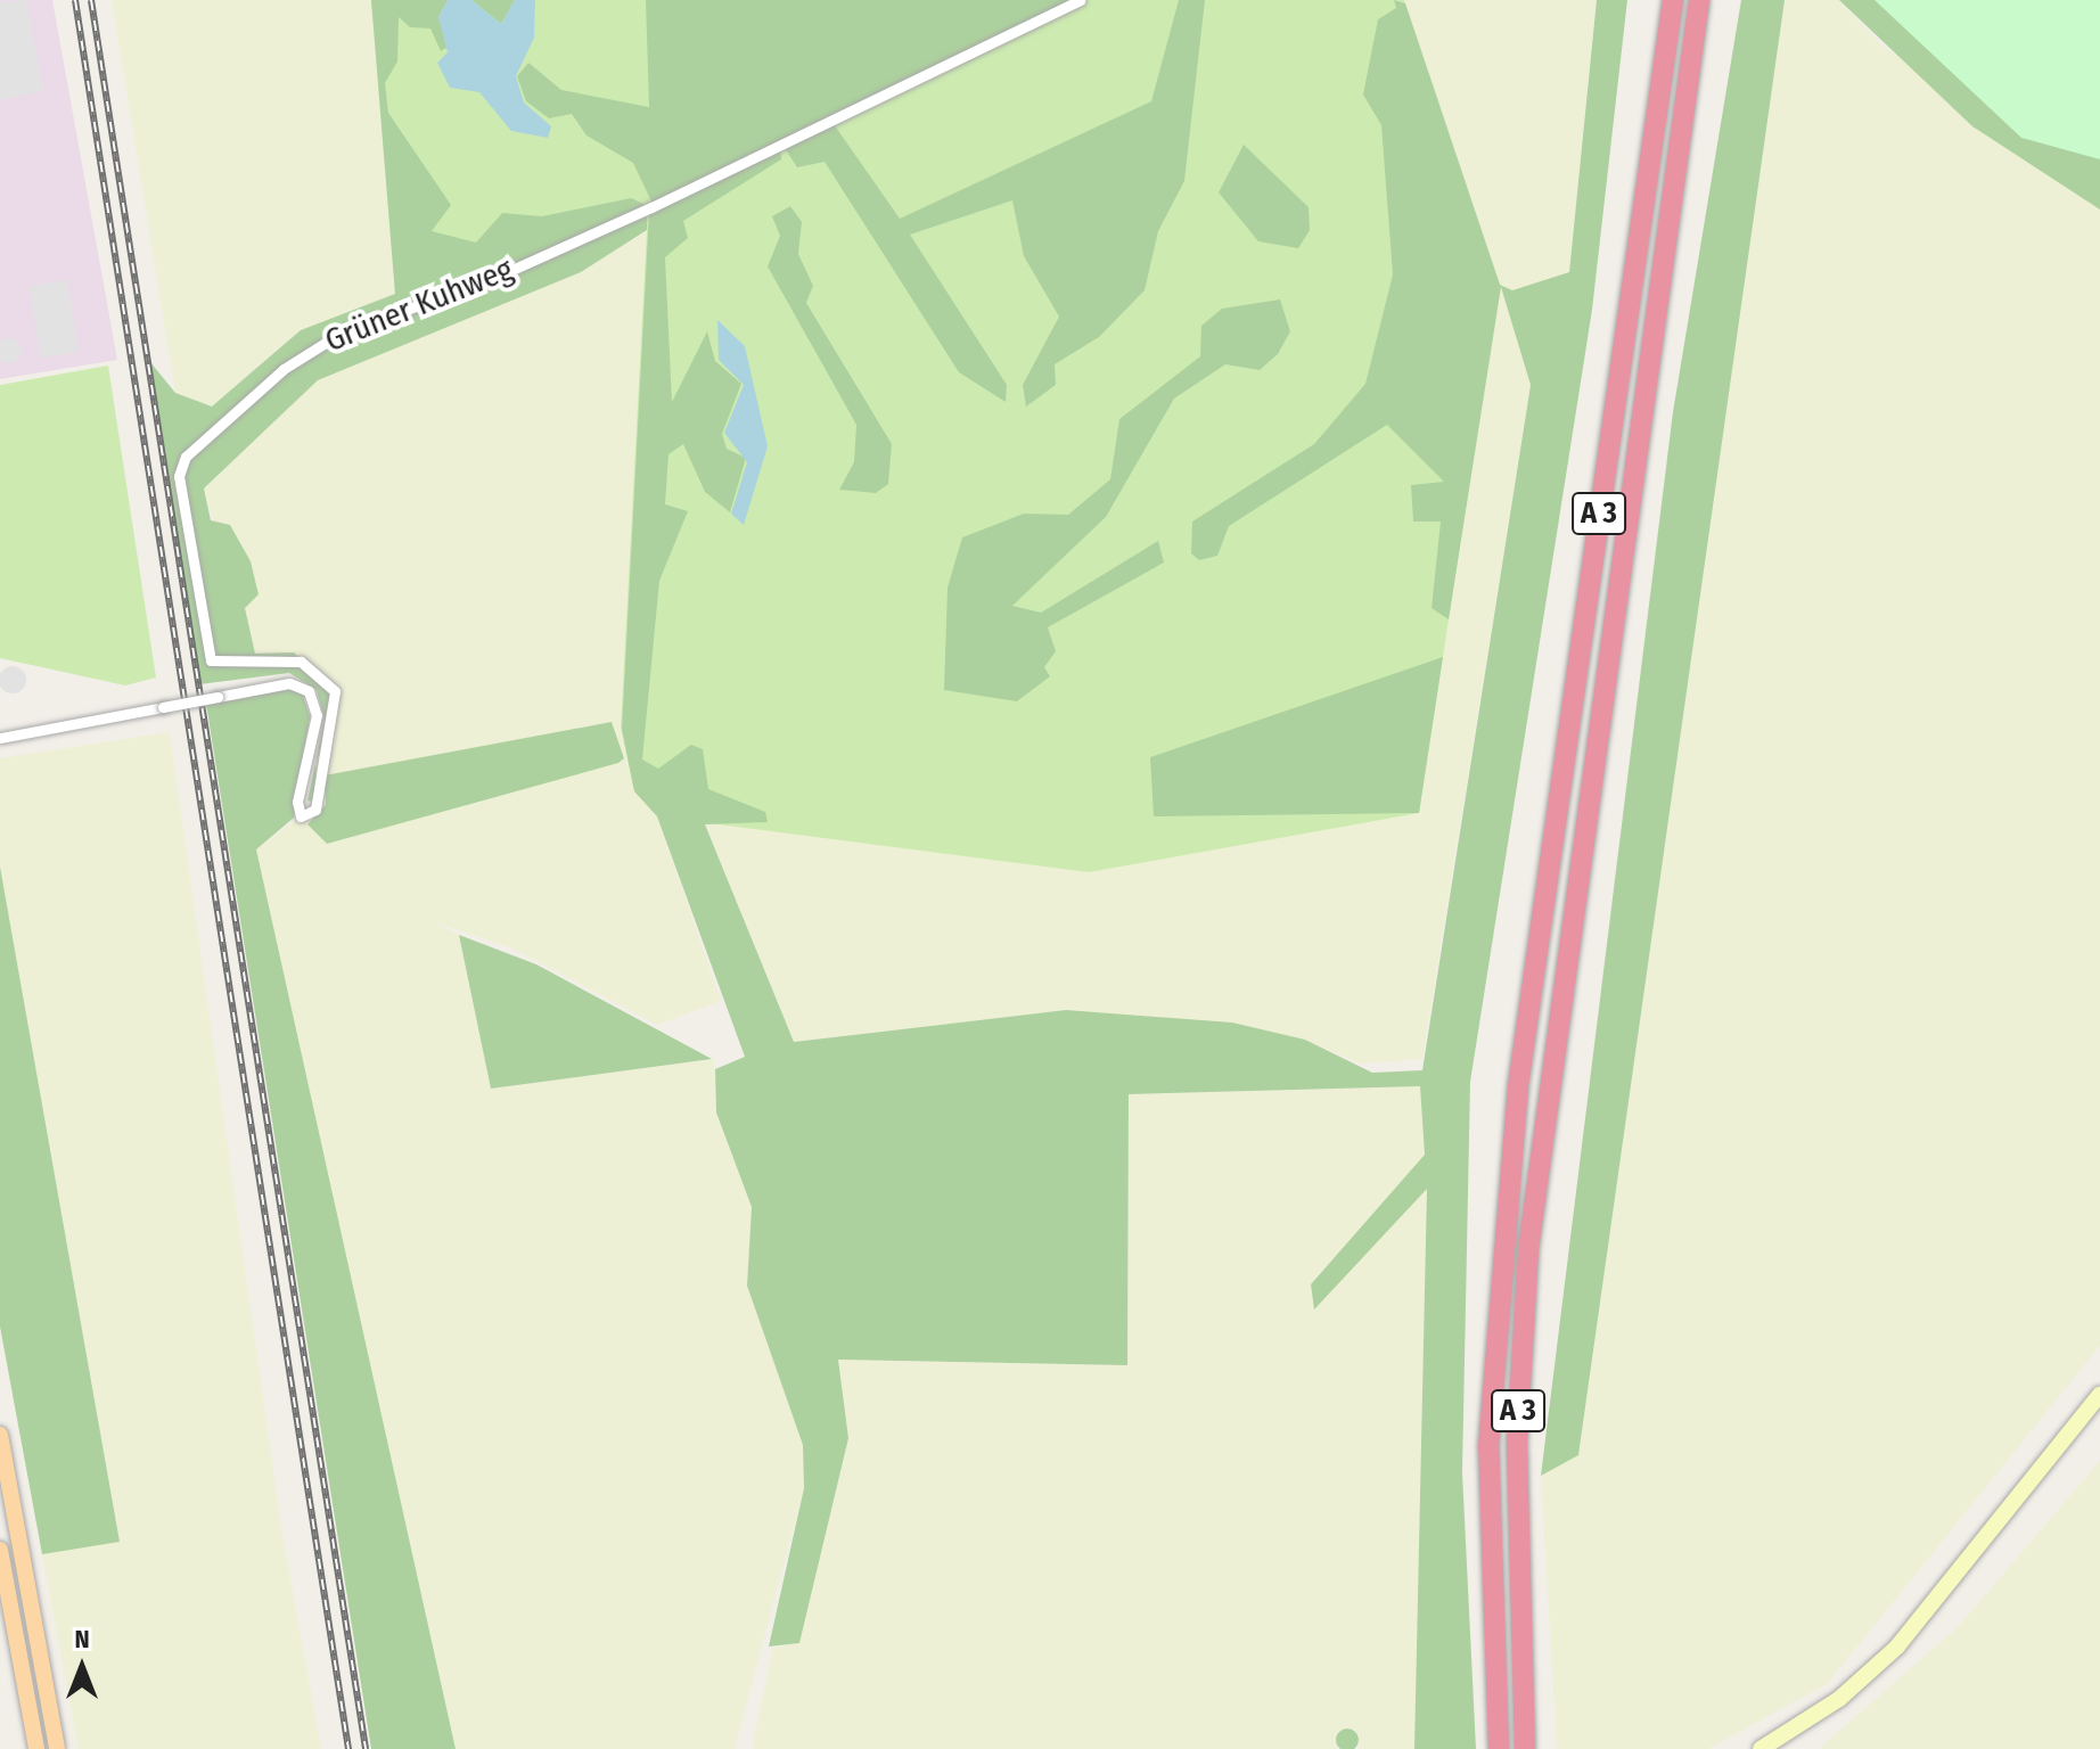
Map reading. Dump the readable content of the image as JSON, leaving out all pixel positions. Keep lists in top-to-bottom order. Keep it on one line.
{"streets":{"highway":["A 3"],"street":["Grüner Kuhweg"]},"north":"top"}
